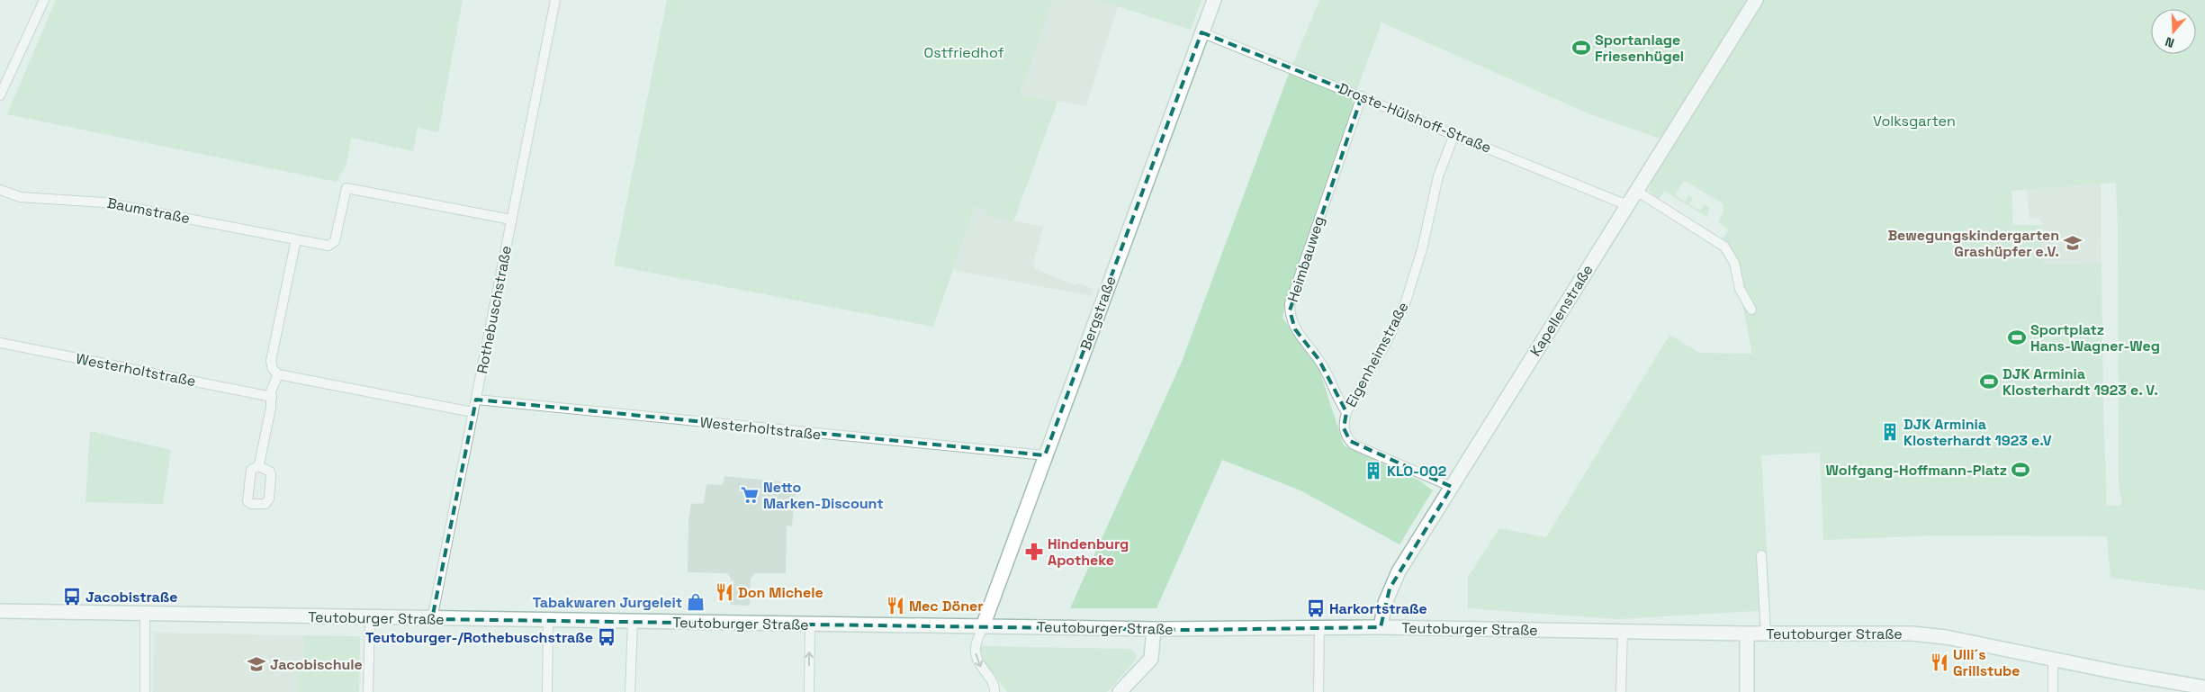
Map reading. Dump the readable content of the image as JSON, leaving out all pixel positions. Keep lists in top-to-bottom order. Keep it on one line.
{"streets":{"main road":["Kapellenstraße","Bergstraße","Teutoburger Straße"],"street":["Droste-Hülshoff-Straße","Baumstraße","Heimbauweg","Rothebuschstraße","Eigenheimstraße","Westerholtstraße"]},"crossings":[["Droste-Hülshoff-Straße","Heimbauweg"],["Droste-Hülshoff-Straße","Kapellenstraße"],["Droste-Hülshoff-Straße","Bergstraße"],["Droste-Hülshoff-Straße","Eigenheimstraße"],["Baumstraße","Rothebuschstraße"],["Heimbauweg","Eigenheimstraße"],["Rothebuschstraße","Westerholtstraße"],["Rothebuschstraße","Teutoburger Straße"],["Kapellenstraße","Eigenheimstraße"],["Kapellenstraße","Teutoburger Straße"],["Bergstraße","Westerholtstraße"],["Bergstraße","Teutoburger Straße"]],"parks":["Ostfriedhof","Volksgarten"],"places":{"sports":["Sportanlage Friesenhügel","Sportplatz Hans-Wagner-Weg","DJK Arminia Klosterhardt 1923 e. V.","Wolfgang-Hoffmann-Platz"],"school or university":["Bewegungskindergarten Grashüpfer e.V.","Jacobischule"],"building":["DJK Arminia Klosterhardt 1923 e.V","KLO-002"],"supermarket":["Netto Marken-Discount"],"pharmacy":["Hindenburg Apotheke"],"restaurant":["Don Michele","Mec Döner","Ulli´s Grillstube"],"bus stop":["Jacobistraße","Harkortstraße","Teutoburger-/Rothebuschstraße"],"shop":["Tabakwaren Jurgeleit"]},"north":"bottom"}
